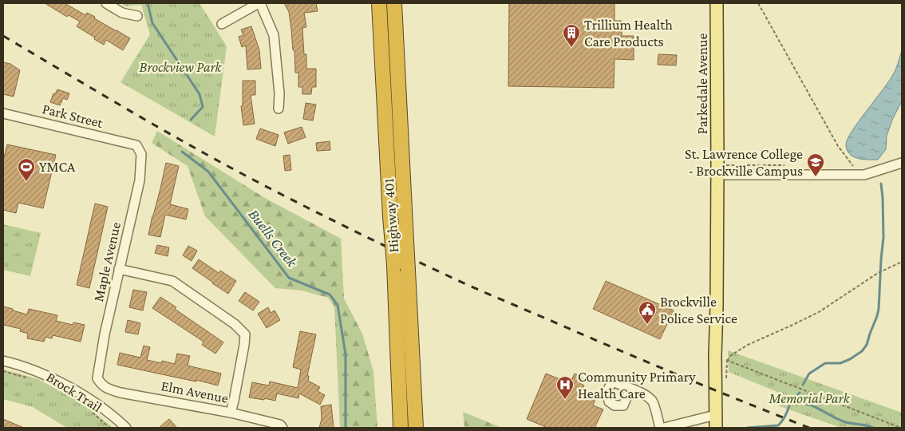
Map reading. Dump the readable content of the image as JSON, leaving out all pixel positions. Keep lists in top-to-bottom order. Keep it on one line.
{"streets":{"highway":["Highway 401"],"main road":["Parkedale Avenue"],"street":["Park Street","Maple Avenue","Elm Avenue"],"path":["Brock Trail"]},"crossings":[["Park Street","Maple Avenue"],["Maple Avenue","Elm Avenue"]],"water":["Buells Creek"],"parks":["Brockview Park","Memorial Park"],"places":{"building":["Trillium Health Care Products"],"school or university":["St. Lawrence College - Brockville Campus"],"sports":["YMCA"],"public building":["Brockville Police Service"],"hospital":["Community Primary Health Care"]}}
